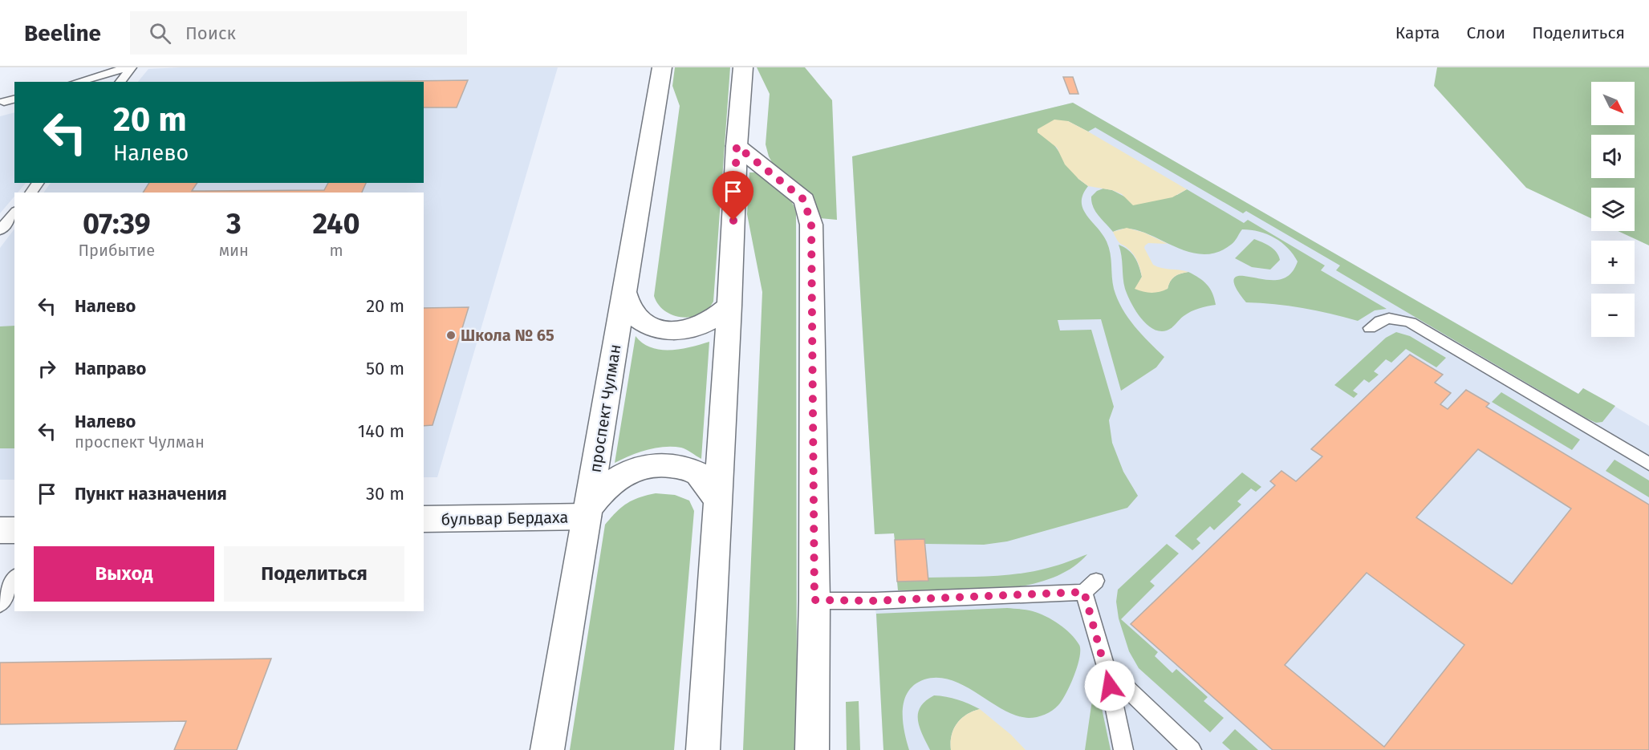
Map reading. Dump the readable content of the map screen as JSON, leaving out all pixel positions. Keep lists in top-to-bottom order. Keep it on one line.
{"streets":{"main road":["проспект Чулман","бульвар Бердаха"]},"crossings":[["проспект Чулман","бульвар Бердаха"]],"places":["Школа № 65"],"north":"bottom right","page":{"header":"Beeline","search":"Поиск","nav":["Карта","Слои","Поделиться"],"map_buttons":["+","−"],"turn":["20 m","Налево"],"eta":["07:39","Прибытие","3","мин","240","m"],"list":[{"name":"Налево","value":"20 m"},{"name":"Направо","value":"50 m"},{"name":"Налево","note":"проспект Чулман","value":"140 m"},{"name":"Пункт назначения","value":"30 m"}],"buttons":["Выход","Поделиться"]}}
